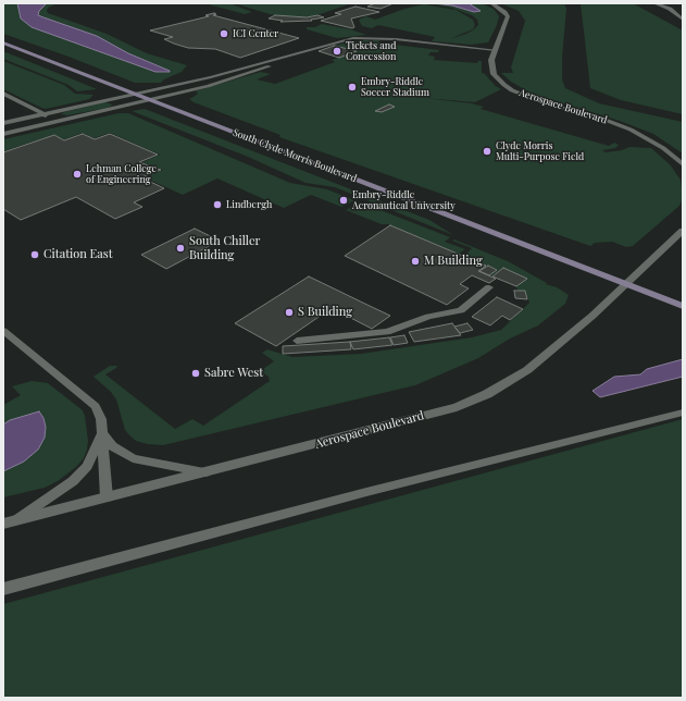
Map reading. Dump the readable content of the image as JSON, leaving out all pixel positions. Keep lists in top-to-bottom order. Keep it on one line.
{"streets":{"main road":["South Clyde Morris Boulevard"],"street":["Aerospace Boulevard"]},"crossings":[["Aerospace Boulevard","South Clyde Morris Boulevard"]],"places":["ICI Center","Tickets and Concession","Embry-Riddle Soccer Stadium","Clyde Morris Multi-Purpose Field","Lehman College of Engineering","Embry-Riddle Aeronautical University","Lindbergh","South Chiller Building","Citation East","M Building","S Building","Sabre West"]}
